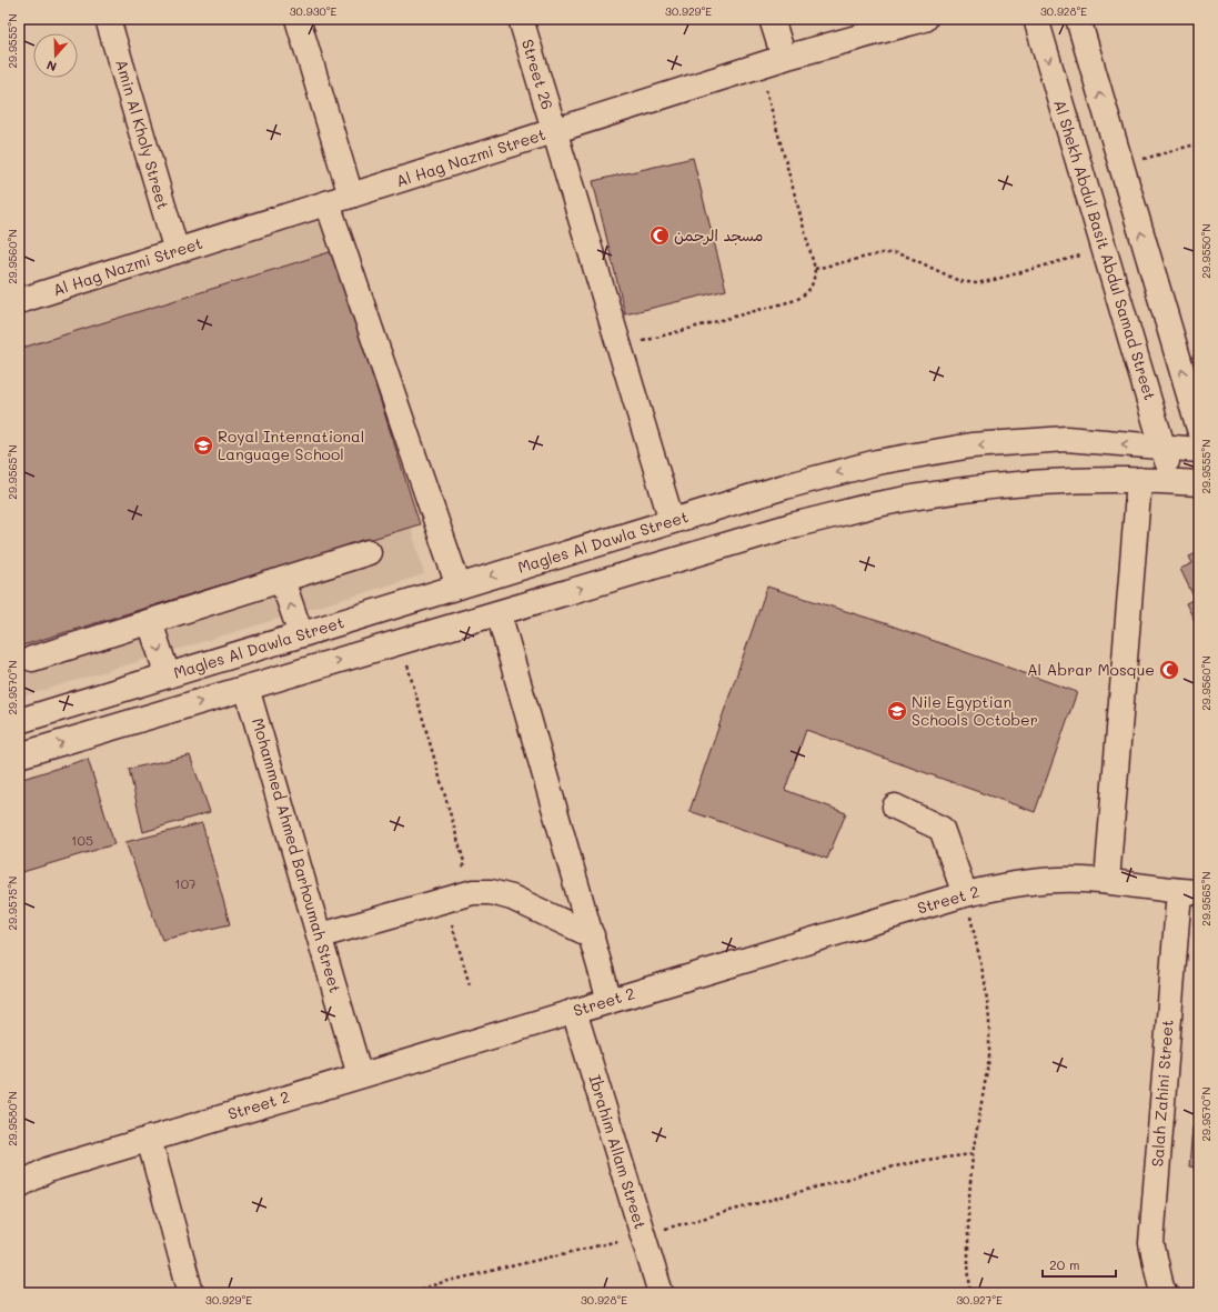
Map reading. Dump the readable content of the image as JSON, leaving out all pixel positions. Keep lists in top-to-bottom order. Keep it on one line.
{"streets":{"street":["Street 26","Amin Al Kholy Street","Al Hag Nazmi Street","Al Shekh Abdul Basit Abdul Samad Street","Magles Al Dawla Street","Mohammed Ahmed Barhoumah Street","Street 2","Salah Zahini Street","Ibrahim Allam Street"]},"crossings":[["Street 26","Al Hag Nazmi Street"],["Street 26","Magles Al Dawla Street"],["Amin Al Kholy Street","Al Hag Nazmi Street"],["Al Shekh Abdul Basit Abdul Samad Street","Magles Al Dawla Street"],["Mohammed Ahmed Barhoumah Street","Street 2"],["Street 2","Salah Zahini Street"],["Street 2","Ibrahim Allam Street"]],"places":{"mosque":["مسجد الرحمن","Al Abrar Mosque"],"school or university":["Royal International Language School","Nile Egyptian Schools October"]},"house_numbers":["105","107"],"scale_bar":"20 m","north":"bottom","coordinates":["30.930°E","30.929°E","30.928°E","29.9555°N","29.9550°N","29.9560°N","29.9565°N","29.9570°N","29.9575°N","29.9580°N","30.927°E"]}
